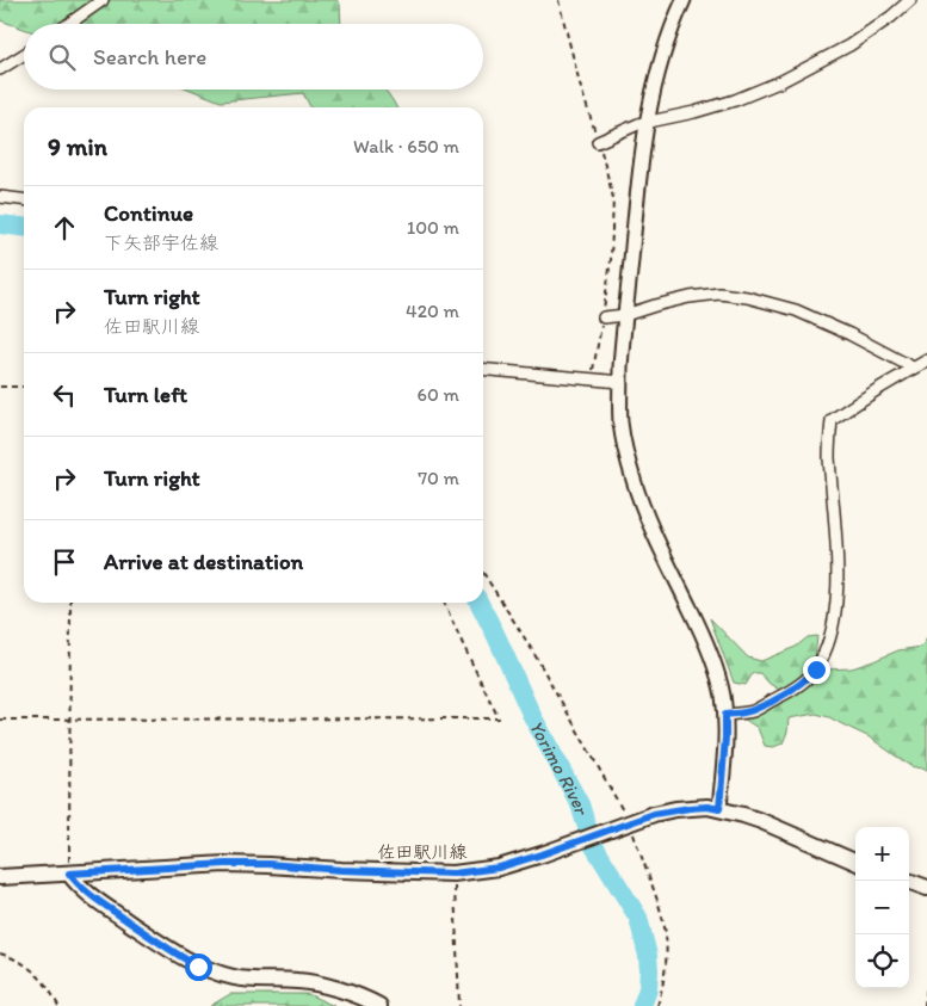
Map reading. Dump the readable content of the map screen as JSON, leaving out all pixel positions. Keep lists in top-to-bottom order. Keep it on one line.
{"streets":{"main road":["佐田駅川線"]},"water":["Yorimo River"],"page":{"search":"Search here","heading":["9 min","Walk · 650 m"],"list":[["Continue","下矢部宇佐線","100 m"],["Turn right","佐田駅川線","420 m"],["Turn left","60 m"],["Turn right","70 m"],"Arrive at destination"],"map_buttons":["+","−"]}}
